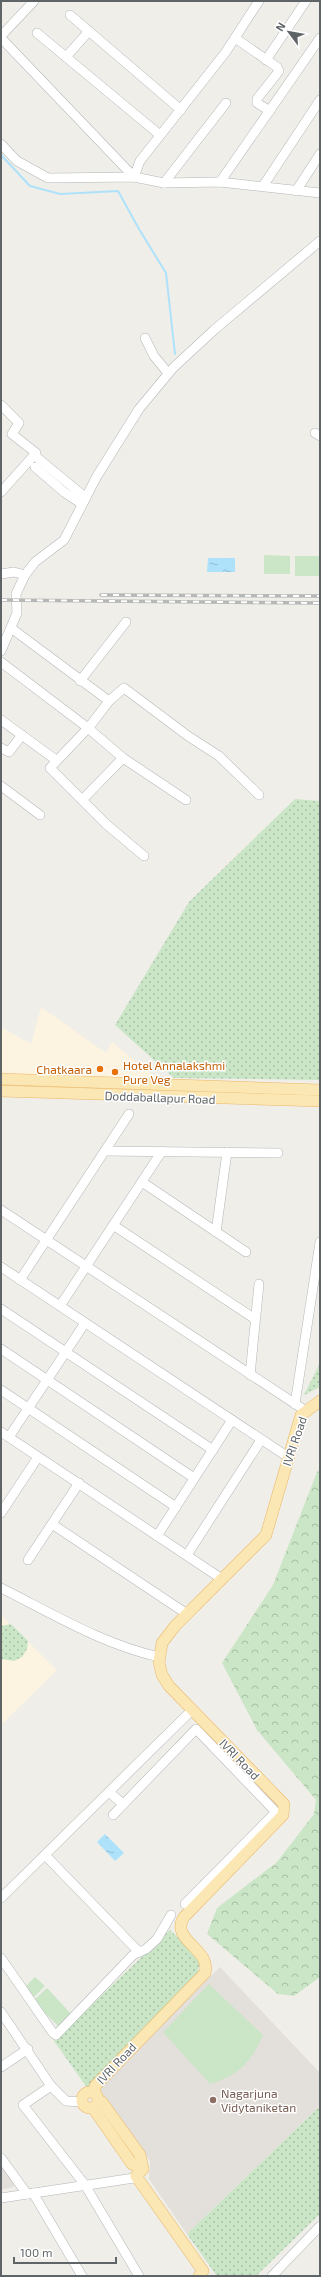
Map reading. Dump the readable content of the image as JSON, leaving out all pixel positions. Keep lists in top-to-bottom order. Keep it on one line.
{"streets":{"main road":["Doddaballapur Road","IVRI Road"]},"places":["Chatkaara","Hotel Annalakshmi Pure Veg","Nagarjuna Vidytaniketan"],"scale_bar":"100 m","north":"top left"}
